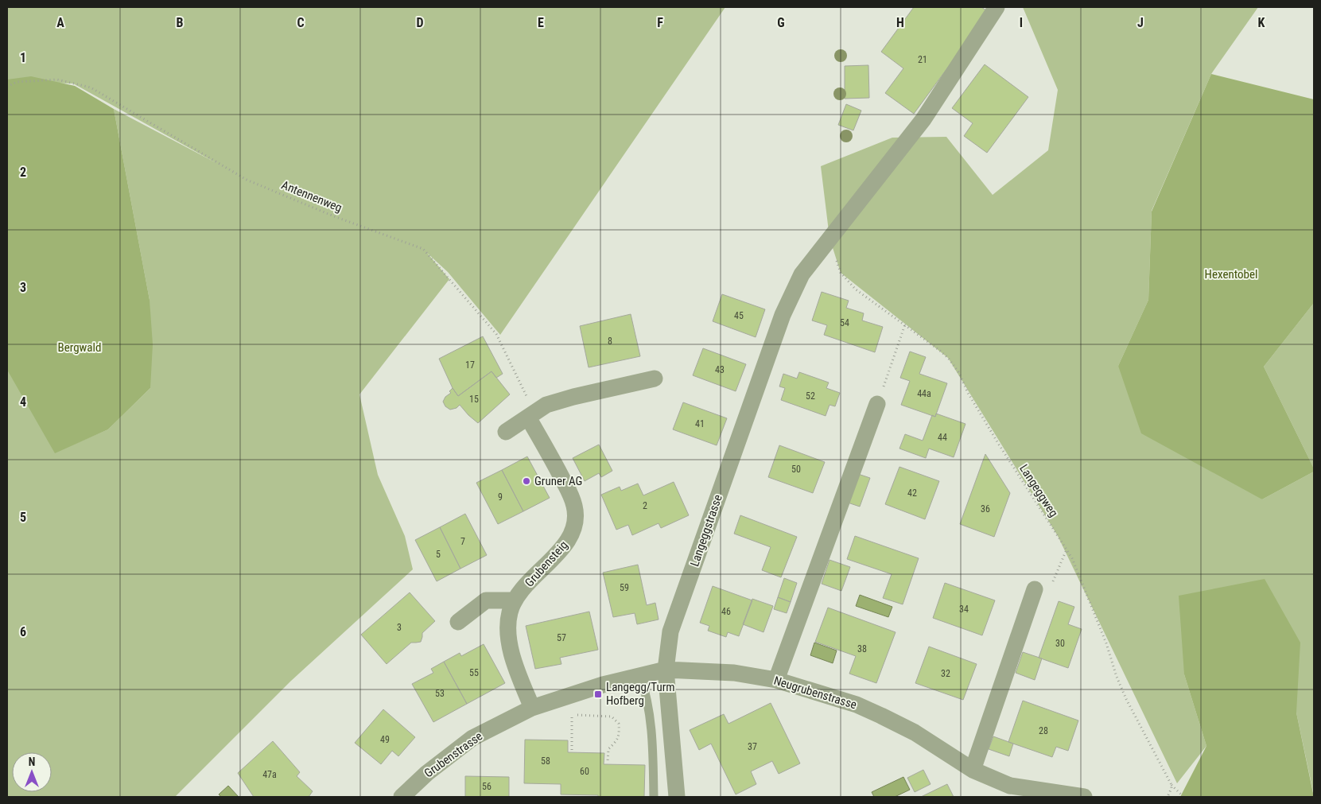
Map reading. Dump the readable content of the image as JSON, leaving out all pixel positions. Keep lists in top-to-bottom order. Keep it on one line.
{"streets":{"street":["Langeggstrasse","Grubensteig","Neugrubenstrasse","Grubenstrasse"],"path":["Antennenweg","Langeggweg"]},"crossings":[["Antennenweg","Grubensteig"],["Langeggweg","Langeggstrasse"],["Langeggstrasse","Neugrubenstrasse"],["Grubensteig","Neugrubenstrasse"],["Grubensteig","Grubenstrasse"],["Neugrubenstrasse","Grubenstrasse"]],"parks":["Hexentobel","Bergwald"],"places":{"other":["Gruner AG"],"transit":["Langegg/Turm Hofberg"]},"house_numbers":["21","45","54","8","17","43","44a","52","15","41","44","50","42","9","2","36","7","5","59","34","46","3","57","30","38","55","32","53","28","49","37","58","60","47a","56"],"north":"top","grid":{"columns":["A","B","C","D","E","F","G","H","I","J","K"],"rows":["1","2","3","4","5","6"]}}
